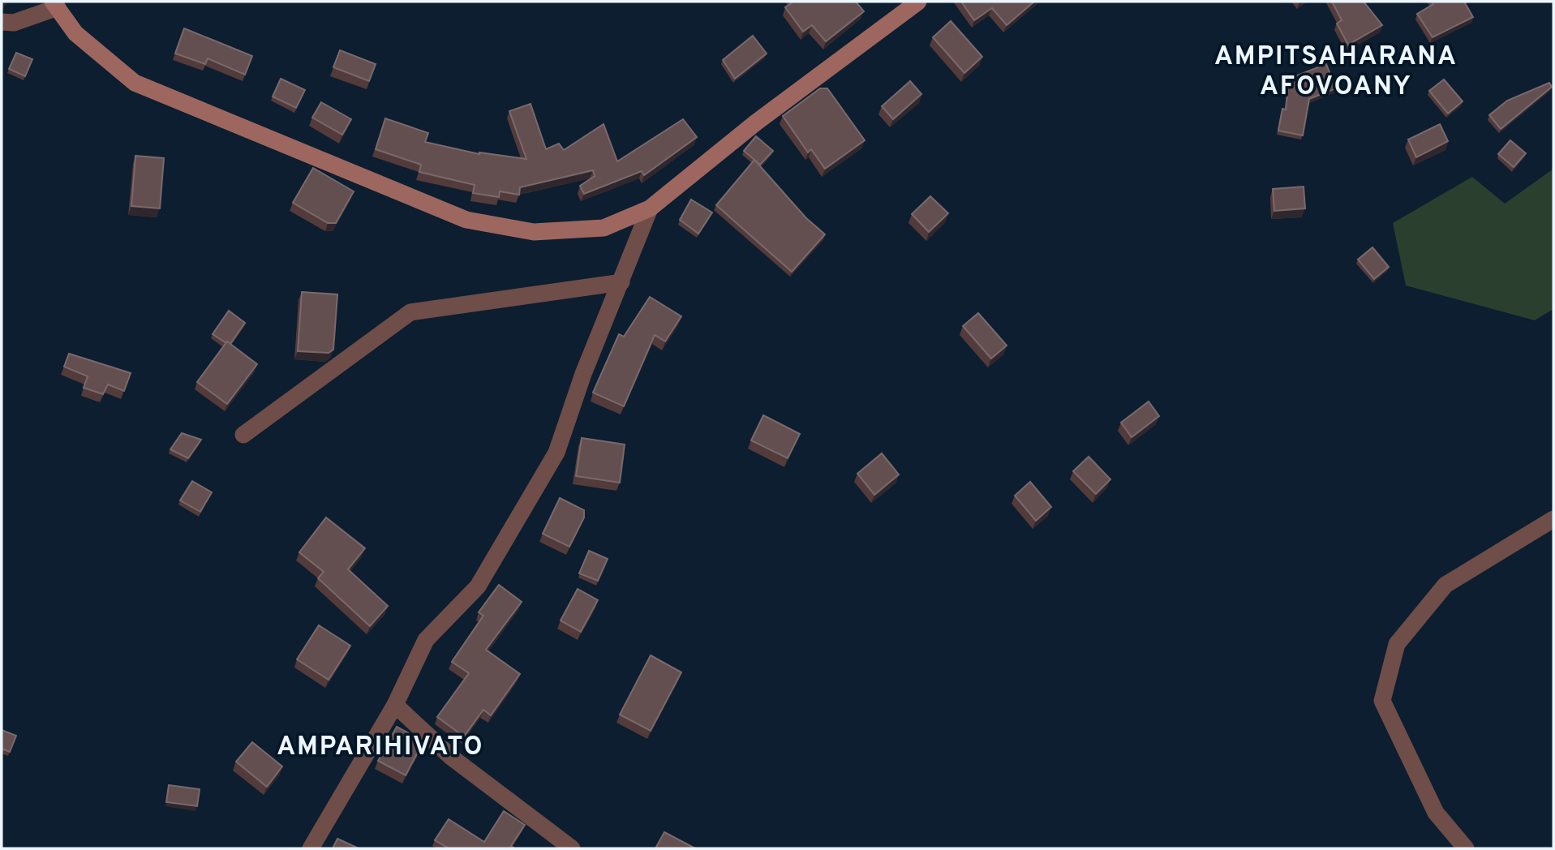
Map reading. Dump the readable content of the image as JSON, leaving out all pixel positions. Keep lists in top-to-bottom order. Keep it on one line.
{"districts":["AMPITSAHARANA AFOVOANY","AMPARIHIVATO"]}
